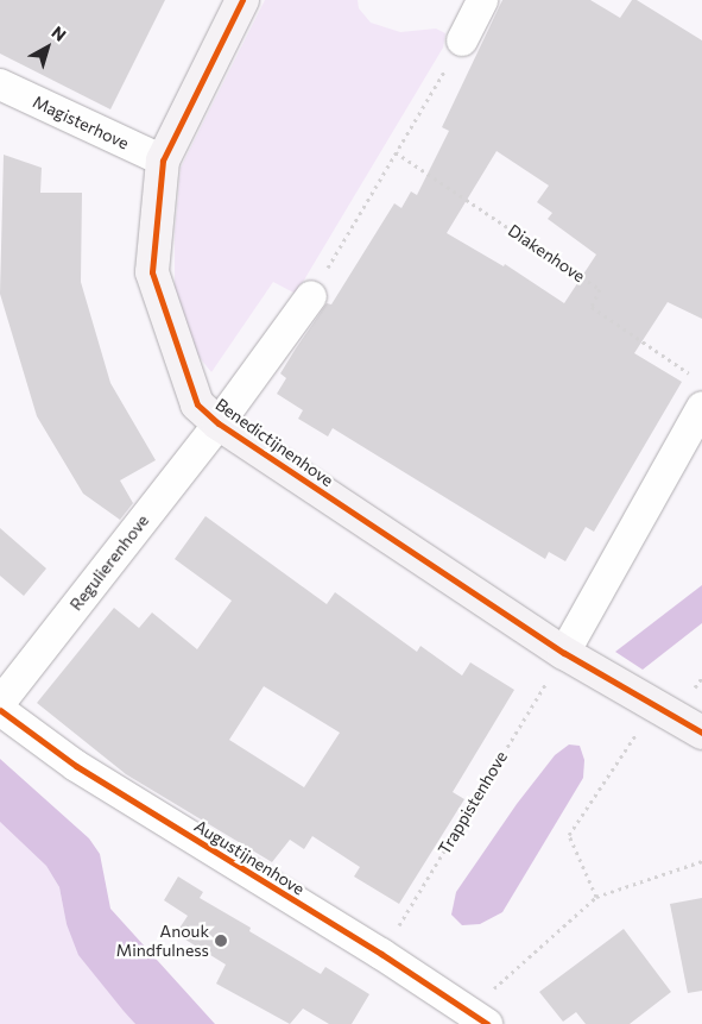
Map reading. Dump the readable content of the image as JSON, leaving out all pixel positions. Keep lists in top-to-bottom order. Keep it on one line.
{"streets":{"street":["Magisterhove","Benedictijnenhove","Regulierenhove","Augustijnenhove"],"path":["Diakenhove","Trappistenhove"]},"crossings":[["Magisterhove","Benedictijnenhove"],["Benedictijnenhove","Regulierenhove"],["Benedictijnenhove","Trappistenhove"],["Trappistenhove","Augustijnenhove"]],"places":["Anouk Mindfulness"],"north":"top right"}
